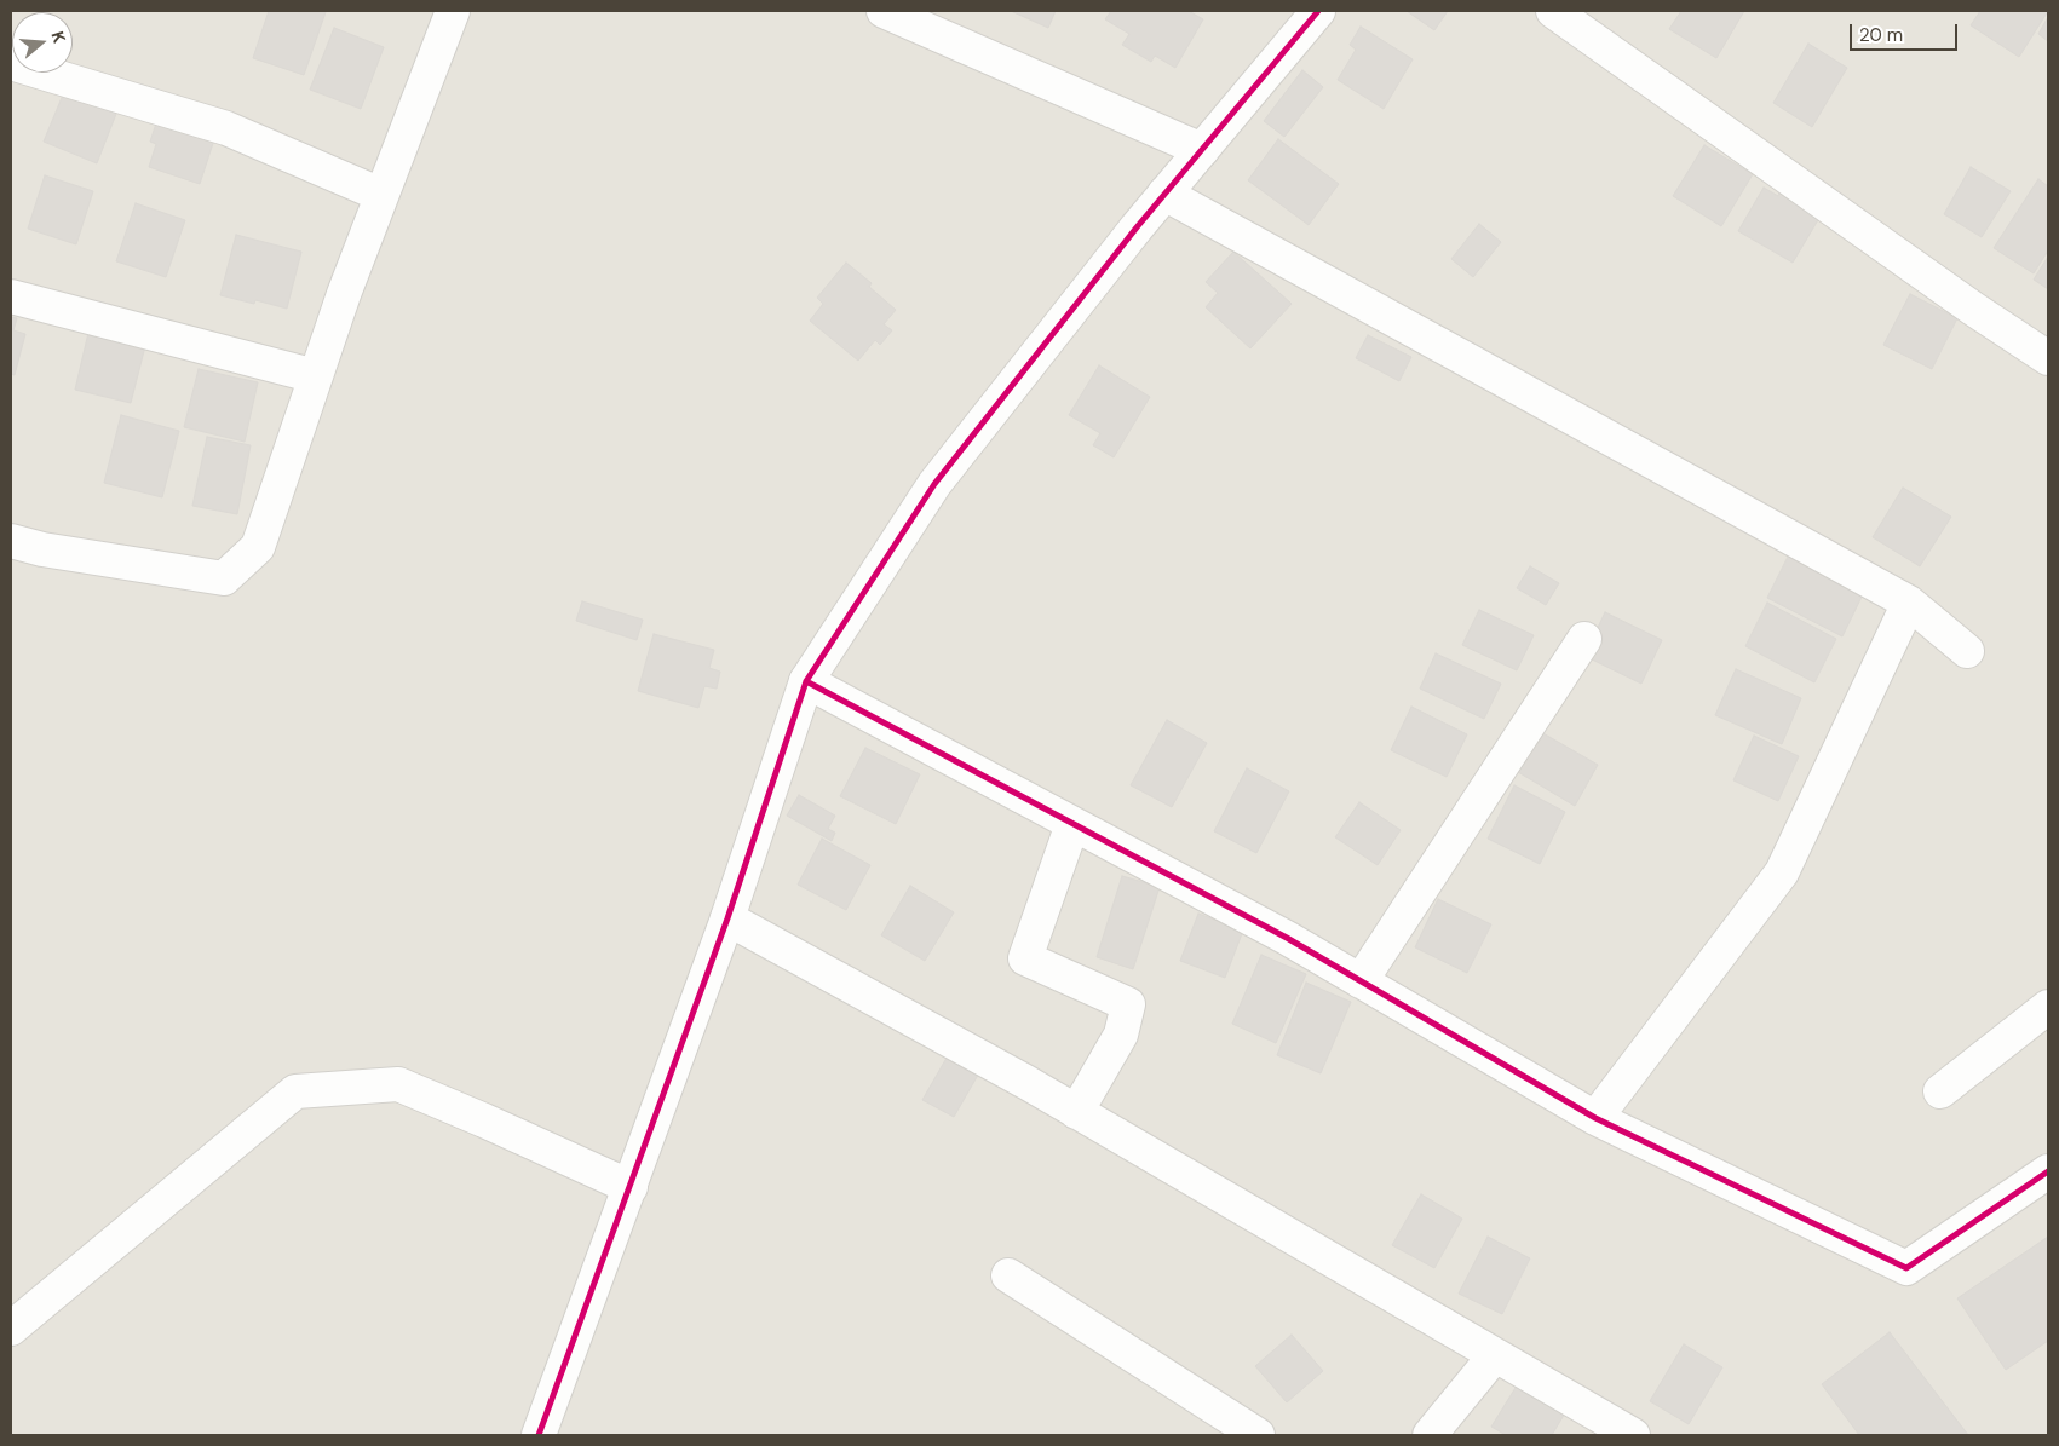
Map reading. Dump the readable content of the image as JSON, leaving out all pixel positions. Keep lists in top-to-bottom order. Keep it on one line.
{"scale_bar":"20 m","north":"right"}
